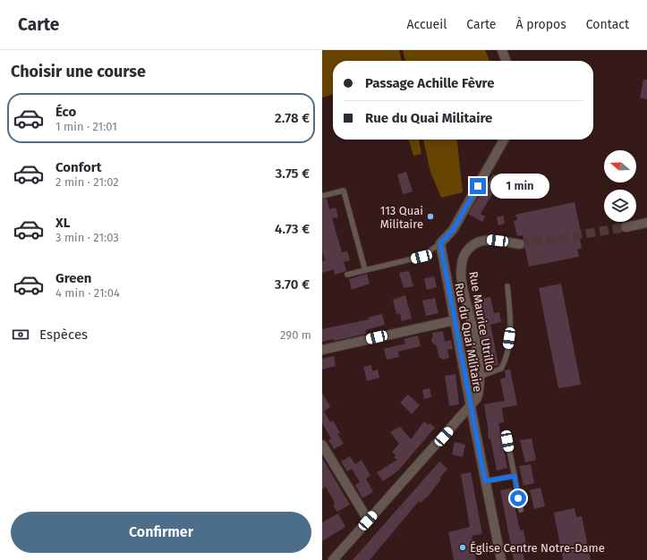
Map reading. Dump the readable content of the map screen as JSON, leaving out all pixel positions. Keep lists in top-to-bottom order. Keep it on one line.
{"streets":{"street":["Rue Maurice Utrillo","Rue du Quai Militaire"]},"crossings":[["Rue Maurice Utrillo","Rue du Quai Militaire"]],"places":["113 Quai Militaire","Église Centre Notre-Dame"],"north":"left","page":{"header":"Carte","nav":["Accueil","Carte","À propos","Contact"],"heading":"Choisir une course","banner":["Passage Achille Fèvre","Rue du Quai Militaire"],"list":[{"name":"Éco","note":"1 min · 21:01","value":"2.78 €"},{"name":"Confort","note":"2 min · 21:02","value":"3.75 €"},{"name":"XL","note":"3 min · 21:03","value":"4.73 €"},{"name":"Green","note":"4 min · 21:04","value":"3.70 €"}],"bubble":"1 min","pay":["Espèces","290 m"],"buttons":"Confirmer"}}
